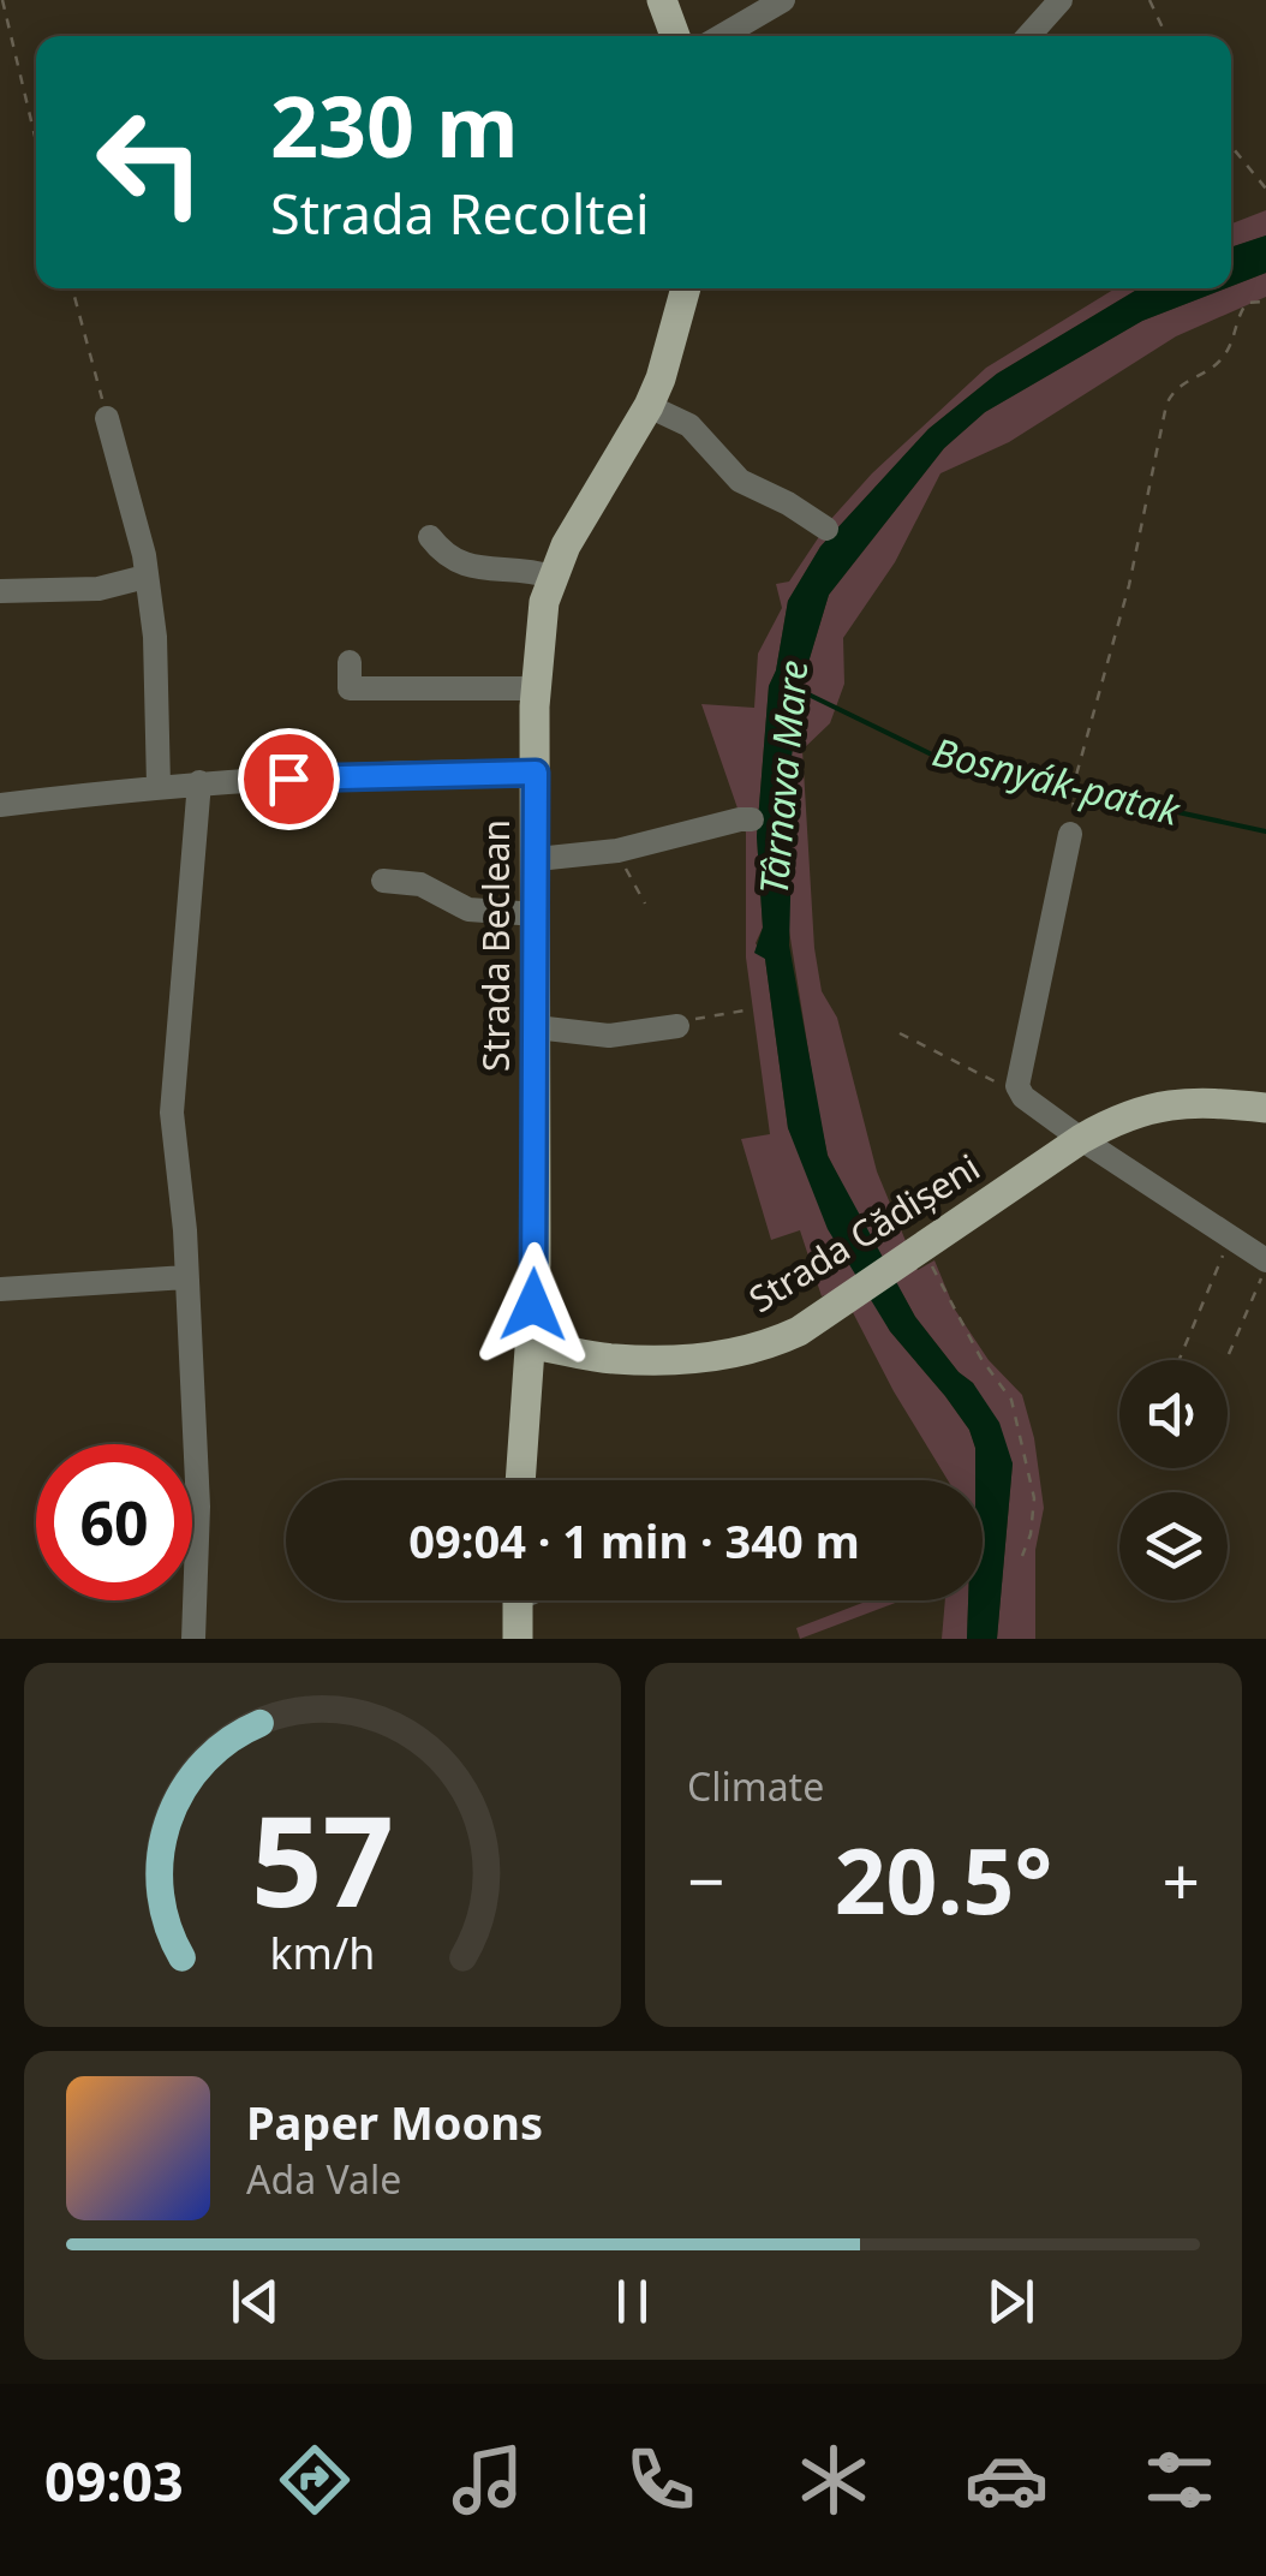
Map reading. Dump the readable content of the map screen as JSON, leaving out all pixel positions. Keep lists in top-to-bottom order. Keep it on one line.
{"streets":{"main road":["Strada Beclean","Strada Cădișeni"]},"crossings":[["Strada Beclean","Strada Cădișeni"]],"water":["Târnava Mare","Bosnyák-patak"],"page":{"turn":["230 m","Strada Recoltei"],"limit":"60","trip":"09:04 · 1 min · 340 m","tile":"Climate","heat":["−","20.5°","+"],"song":["Paper Moons","Ada Vale"],"tabs":"09:03","gauge":["57","km/h"]}}
